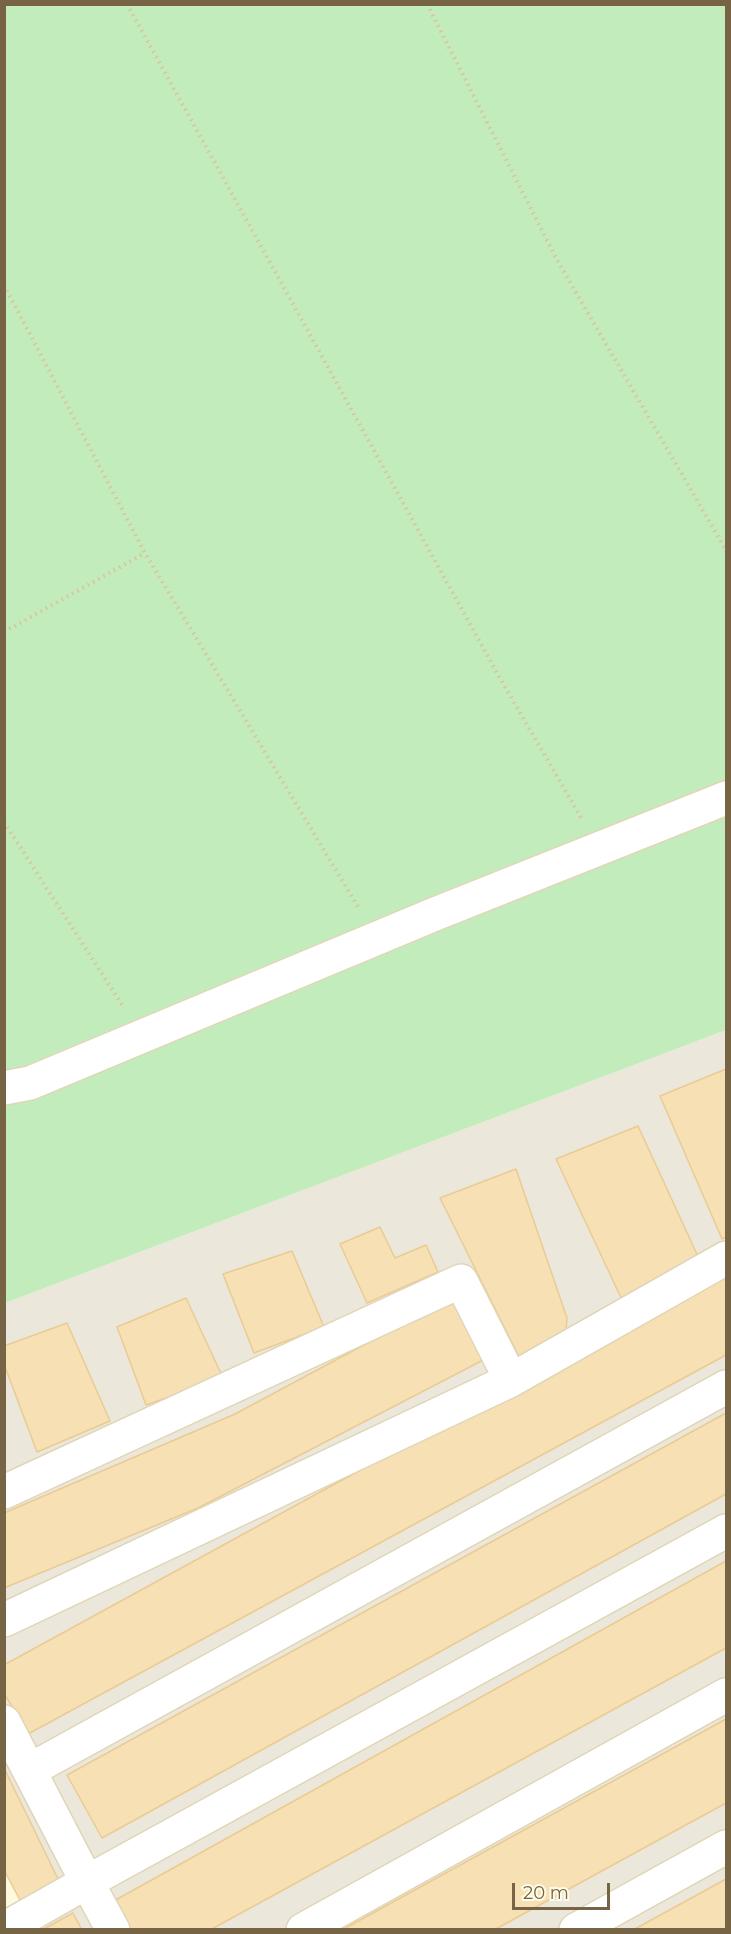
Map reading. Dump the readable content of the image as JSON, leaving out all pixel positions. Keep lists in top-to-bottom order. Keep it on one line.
{"scale_bar":"20 m"}
